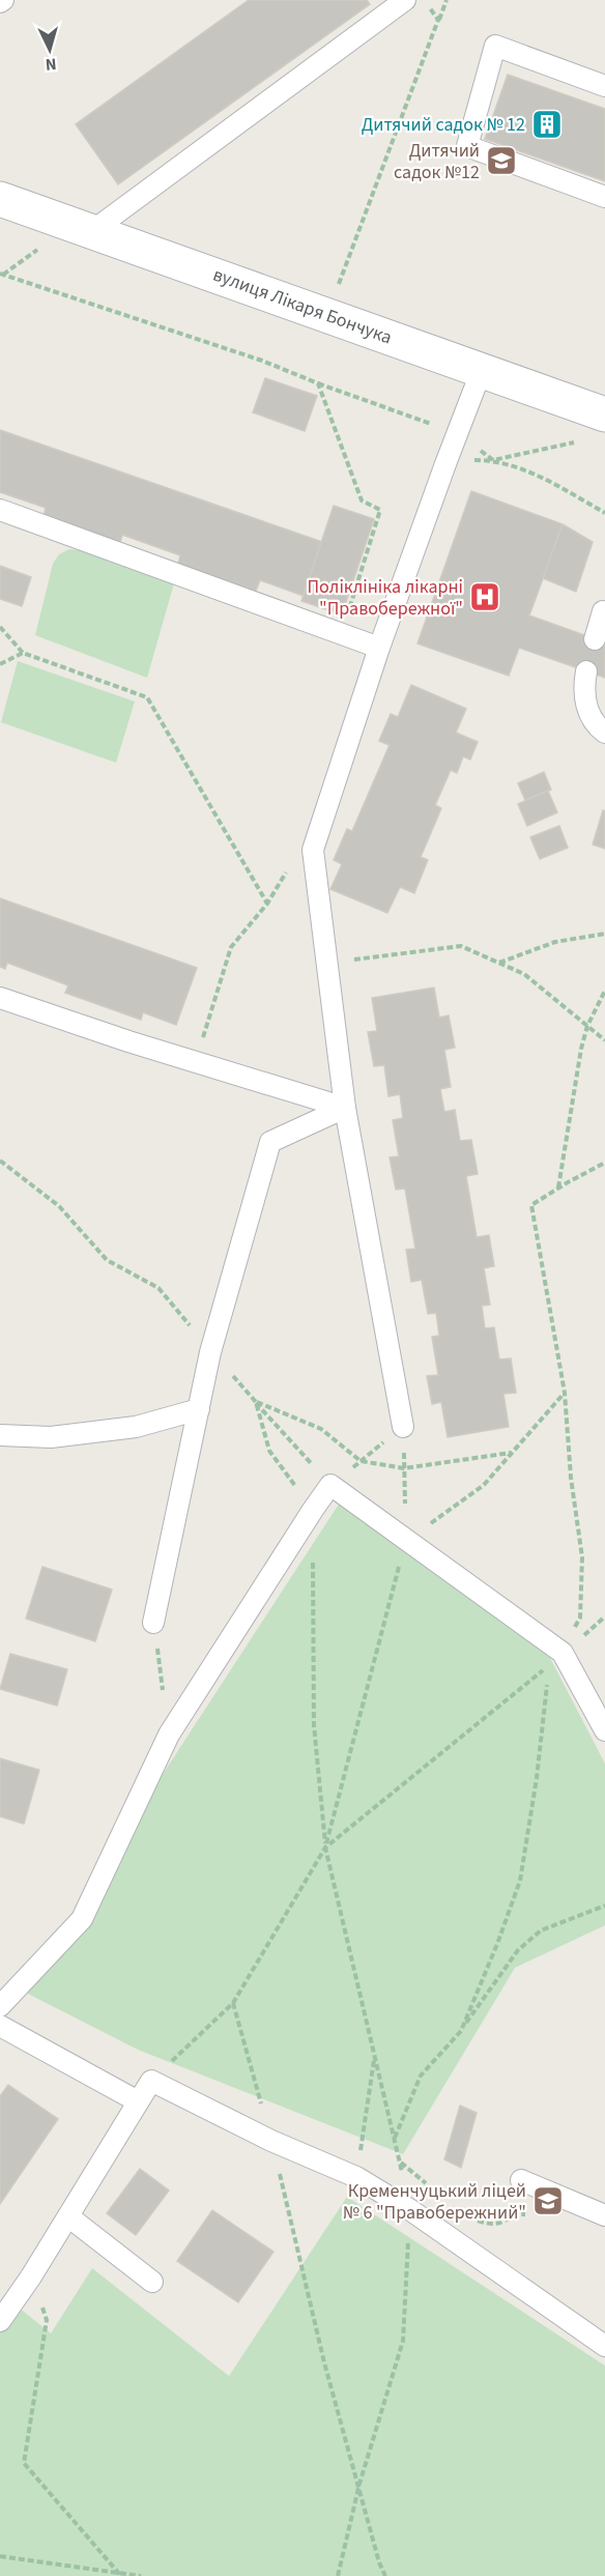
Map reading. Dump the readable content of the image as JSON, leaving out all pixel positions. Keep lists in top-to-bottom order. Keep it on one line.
{"streets":{"street":["вулиця Лікаря Бончука"]},"places":{"building":["Дитячий садок № 12"],"school or university":["Дитячий садок №12","Кременчуцький ліцей № 6 \"Правобережний\""],"hospital":["Поліклініка лікарні \"Правобережної\""]},"north":"bottom"}
